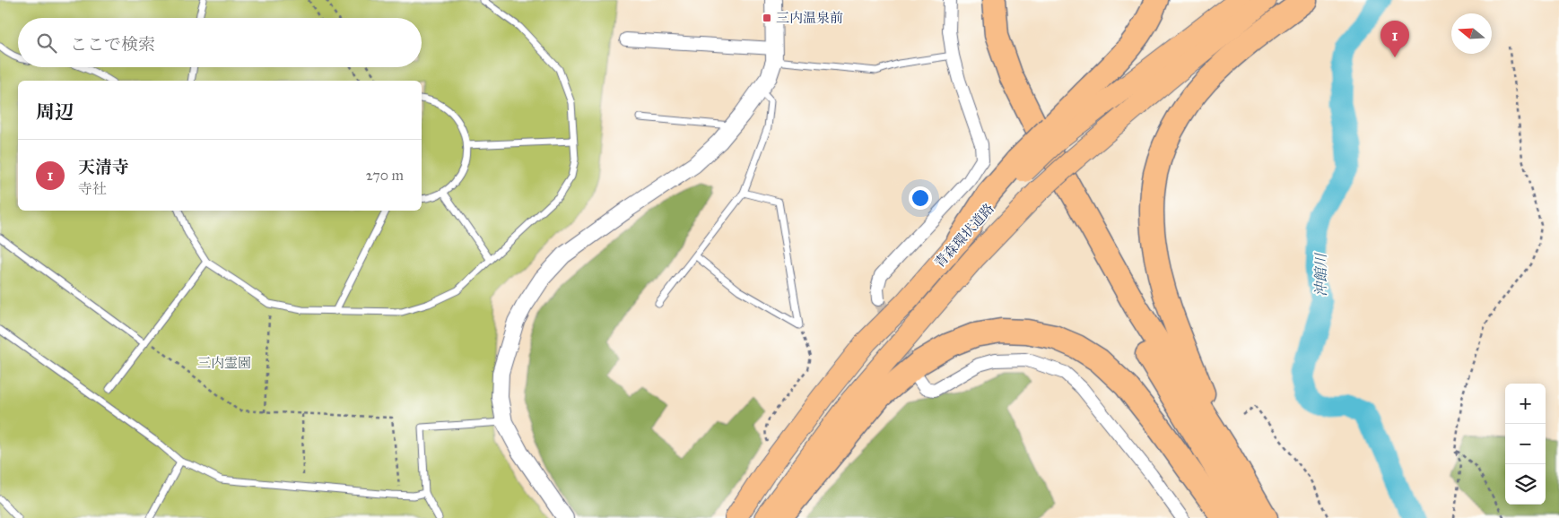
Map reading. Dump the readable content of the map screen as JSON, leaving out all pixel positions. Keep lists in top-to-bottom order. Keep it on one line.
{"streets":{"highway":["青森環状道路"]},"water":["沖館川"],"parks":["三内霊園"],"places":{"transit":["三内温泉前"]},"north":"left","page":{"search":"ここで検索","pins":"1","heading":"周辺","list":[{"mark":"1","name":"天清寺","note":"寺社","value":"270 m"}],"map_buttons":["+","−"]}}
